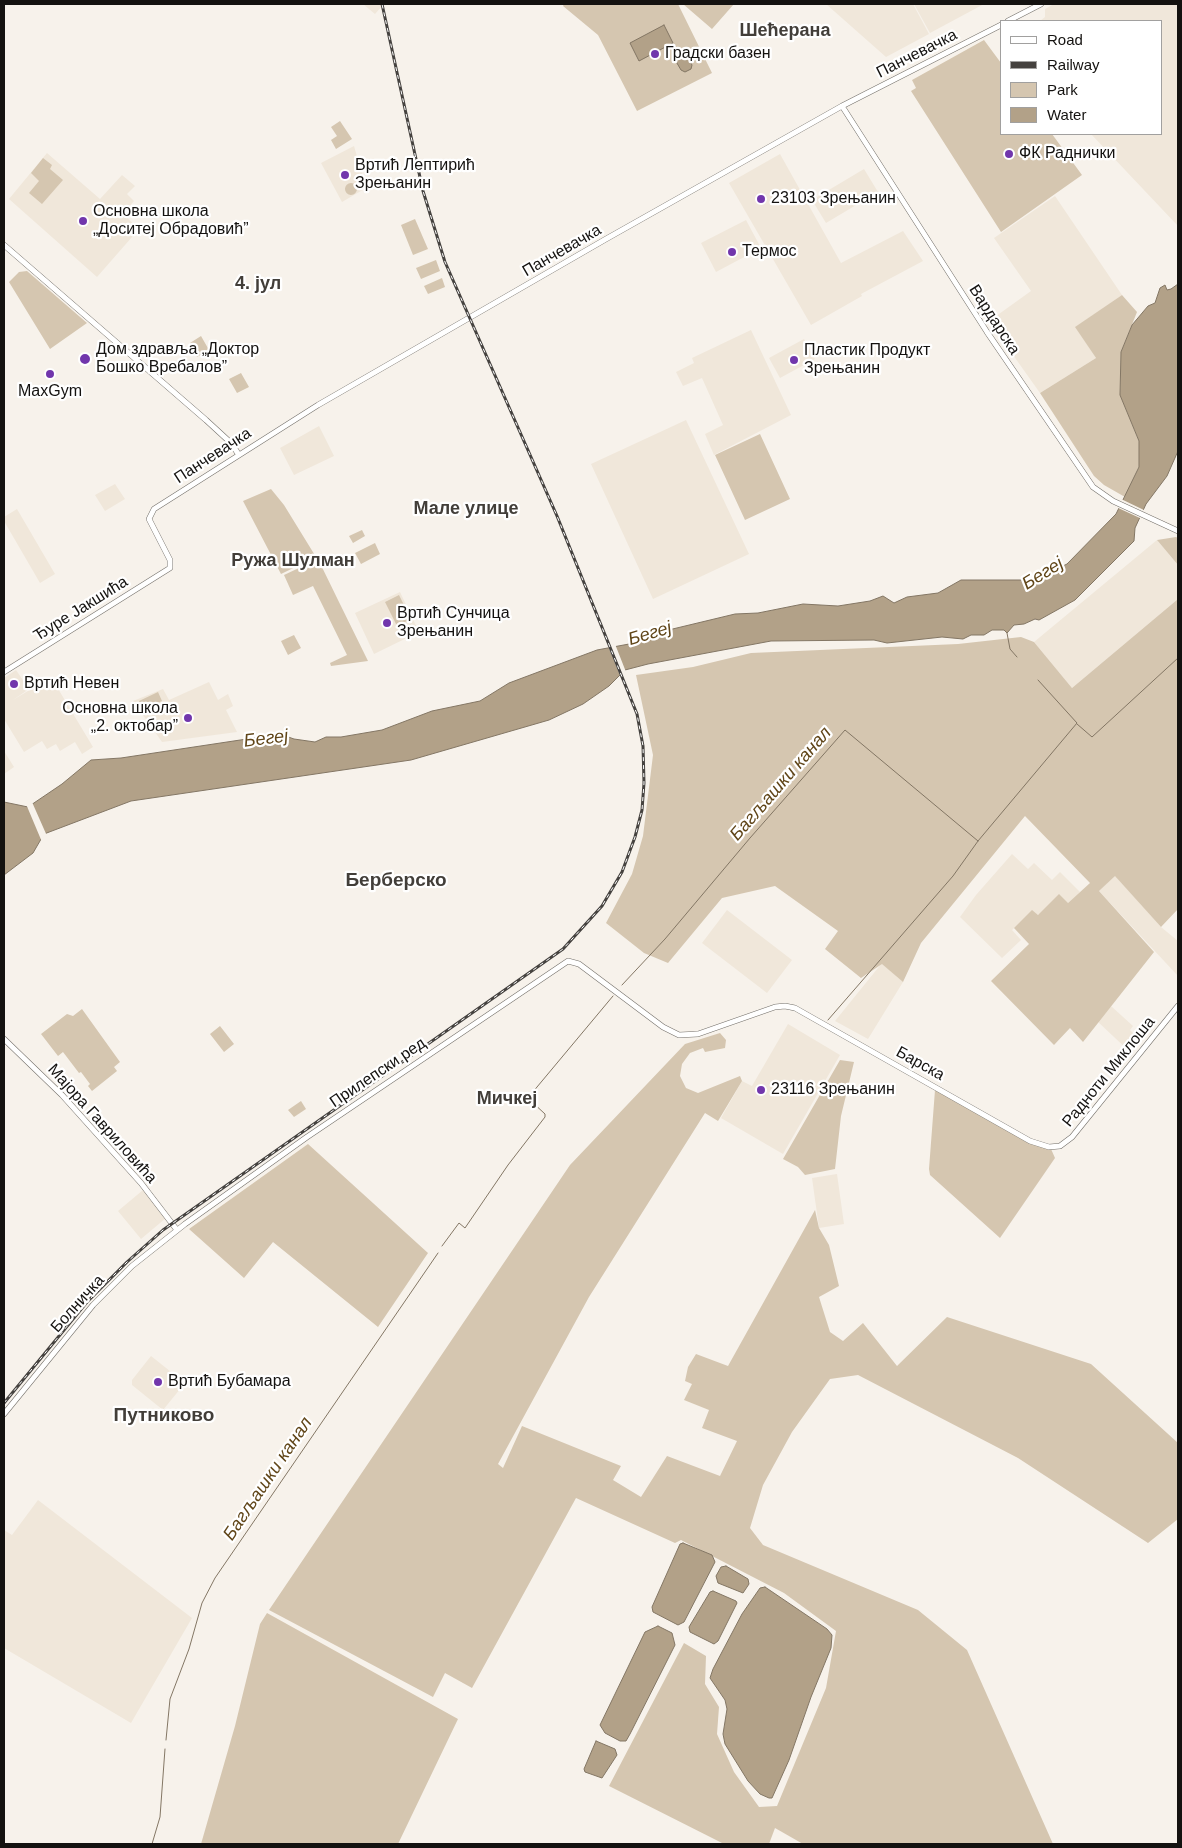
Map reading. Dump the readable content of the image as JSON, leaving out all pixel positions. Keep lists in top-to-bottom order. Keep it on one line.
{"streets":{"street":["Панчевачка","Вардарска","Ђуре Јакшића","Барска","Радноти Миклоша","Прилепски ред","Мајора Гавриловића","Болничка"]},"crossings":[["Панчевачка","Вардарска"],["Панчевачка","Ђуре Јакшића"],["Барска","Радноти Миклоша"],["Барска","Прилепски ред"],["Прилепски ред","Болничка"],["Мајора Гавриловића","Болничка"]],"districts":["Шећерана","4. јул","Мале улице","Ружа Шулман","Берберско","Мичкеј","Путниково"],"water":["Бегеј","Багљашки канал"],"places":["Градски базен","ФК Раднички","Вртић Лептирић Зрењанин","23103 Зрењанин","Основна школа „Доситеј Обрадовић”","Термос","Дом здравља „Доктор Бошко Вребалов”","Пластик Продукт Зрењанин","MaxGym","Вртић Сунчица Зрењанин","Вртић Невен","Основна школа „2. октобар”","23116 Зрењанин","Вртић Бубамара"],"legend":["Road","Railway","Park","Water"]}
